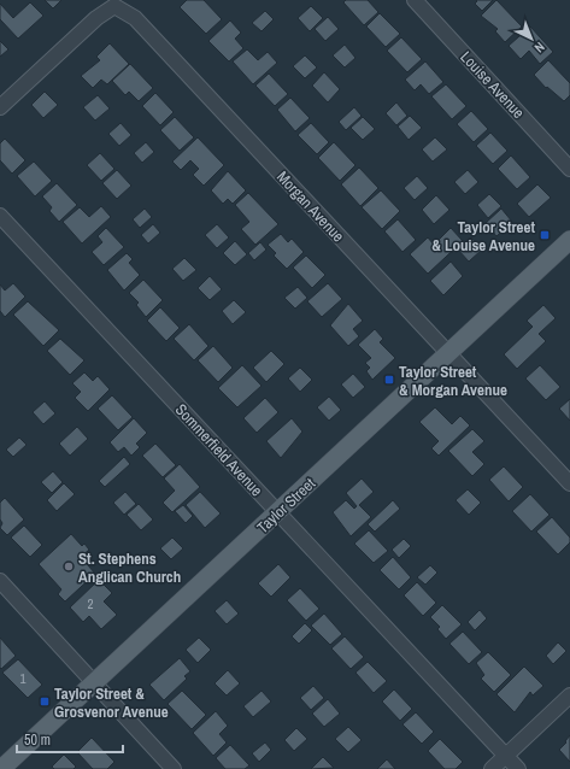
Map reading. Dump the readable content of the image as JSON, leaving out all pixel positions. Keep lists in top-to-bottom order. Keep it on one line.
{"streets":{"main road":["Taylor Street"],"street":["Louise Avenue","Morgan Avenue","Sommerfield Avenue"]},"crossings":[["Morgan Avenue","Taylor Street"],["Sommerfield Avenue","Taylor Street"]],"places":{"transit":["Taylor Street & Louise Avenue","Taylor Street & Morgan Avenue","Taylor Street & Grosvenor Avenue"],"other":["St. Stephens Anglican Church"]},"house_numbers":["2","1"],"scale_bar":"50 m","north":"bottom right"}
